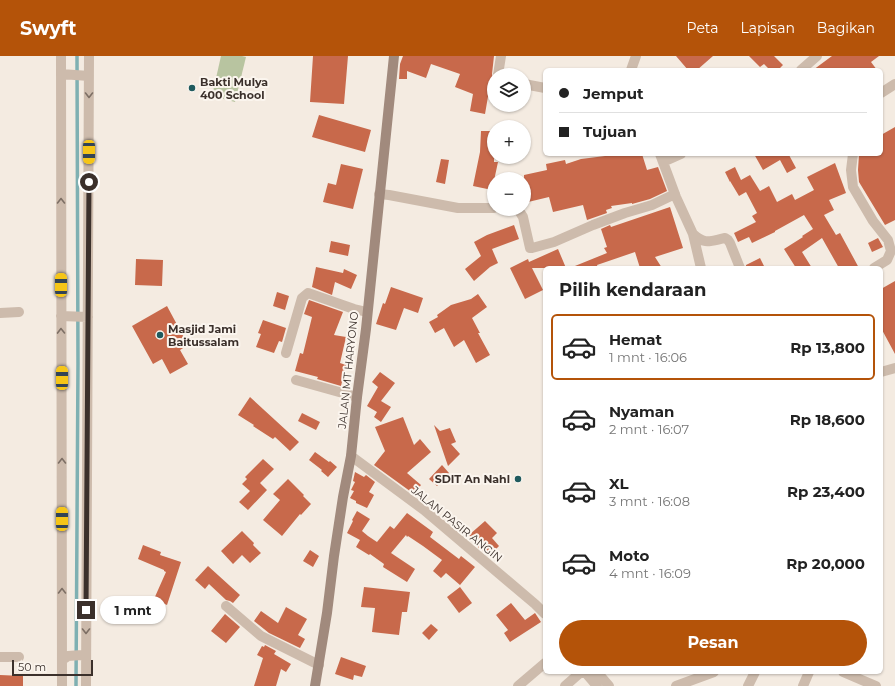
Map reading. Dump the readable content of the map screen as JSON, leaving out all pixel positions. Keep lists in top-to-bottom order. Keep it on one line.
{"streets":{"main road":["JALAN MT HARYONO"],"street":["JALAN PASIR ANGIN"]},"crossings":[["JALAN MT HARYONO","JALAN PASIR ANGIN"]],"places":["Bakti Mulya 400 School","Masjid Jami Baitussalam","SDIT An Nahl"],"scale_bar":"50 m","page":{"header":"Swyft","nav":["Peta","Lapisan","Bagikan"],"map_buttons":["+","−"],"banner":["Jemput","Tujuan"],"heading":"Pilih kendaraan","list":[{"name":"Hemat","note":"1 mnt · 16:06","value":"Rp 13,800"},{"name":"Nyaman","note":"2 mnt · 16:07","value":"Rp 18,600"},{"name":"XL","note":"3 mnt · 16:08","value":"Rp 23,400"},{"name":"Moto","note":"4 mnt · 16:09","value":"Rp 20,000"}],"bubble":"1 mnt","buttons":"Pesan","scale":"50 m"}}
